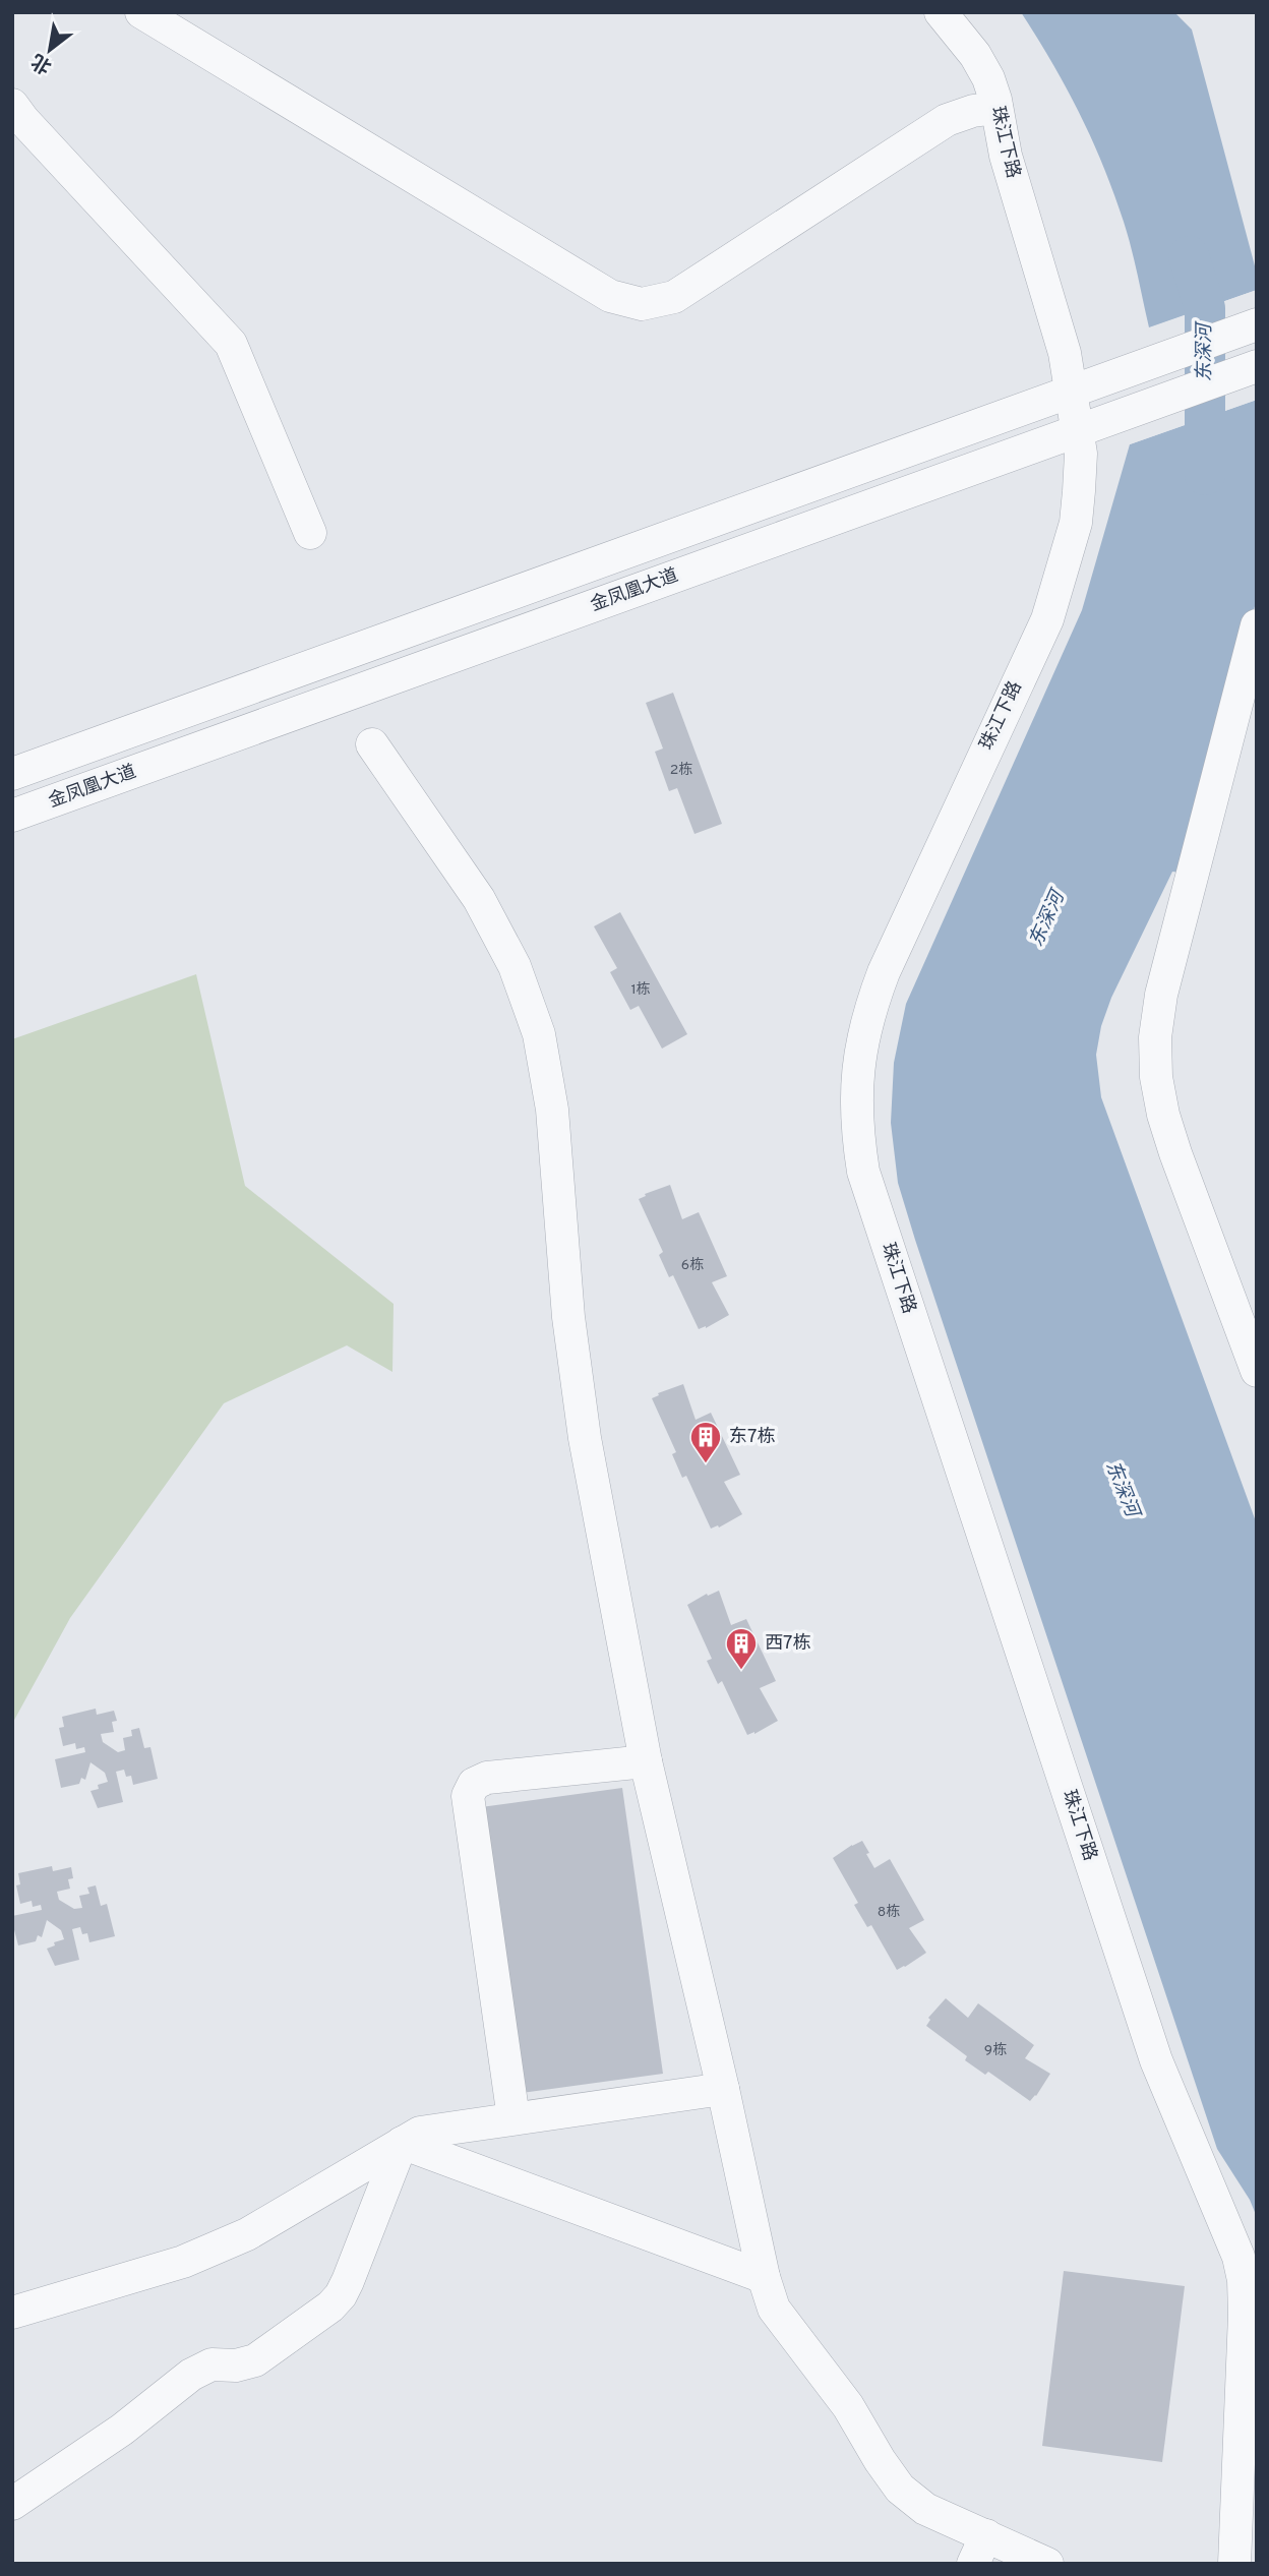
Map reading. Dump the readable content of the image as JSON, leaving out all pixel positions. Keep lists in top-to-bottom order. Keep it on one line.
{"streets":{"street":["珠江下路","金凤凰大道"]},"crossings":[["珠江下路","金凤凰大道"]],"water":["东深河"],"places":{"building":["东7栋","西7栋"]},"house_numbers":["2栋","1栋","6栋","8栋","9栋"],"north":"bottom left"}
